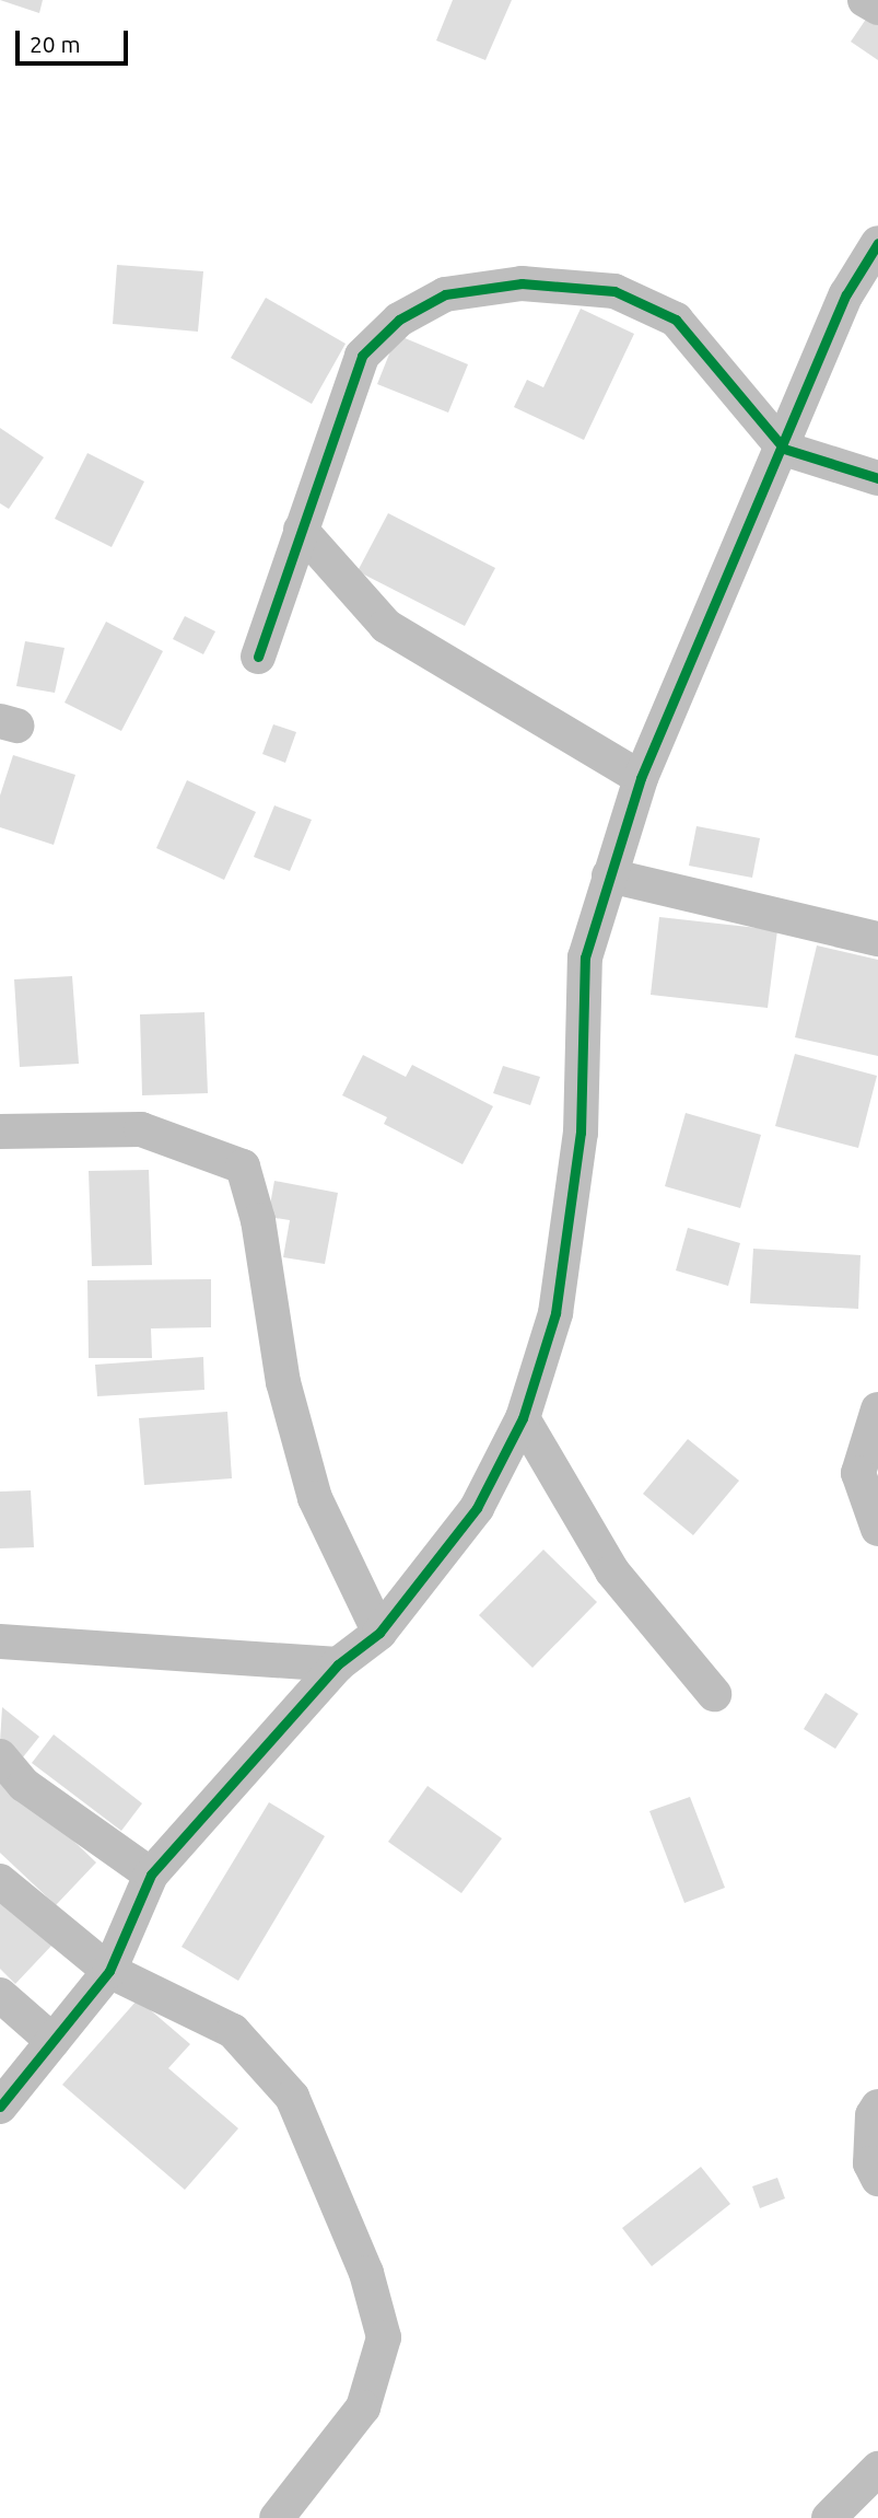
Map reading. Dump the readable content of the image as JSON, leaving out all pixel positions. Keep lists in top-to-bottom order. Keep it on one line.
{"scale_bar":"20 m"}
